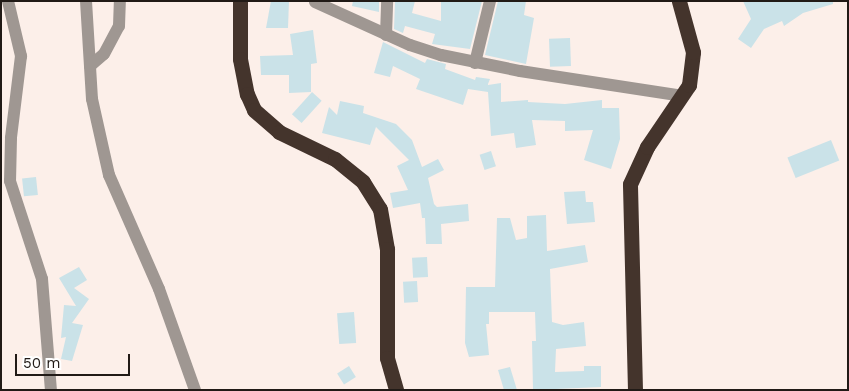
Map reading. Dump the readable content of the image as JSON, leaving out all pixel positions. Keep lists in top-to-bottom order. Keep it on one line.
{"scale_bar":"50 m"}
